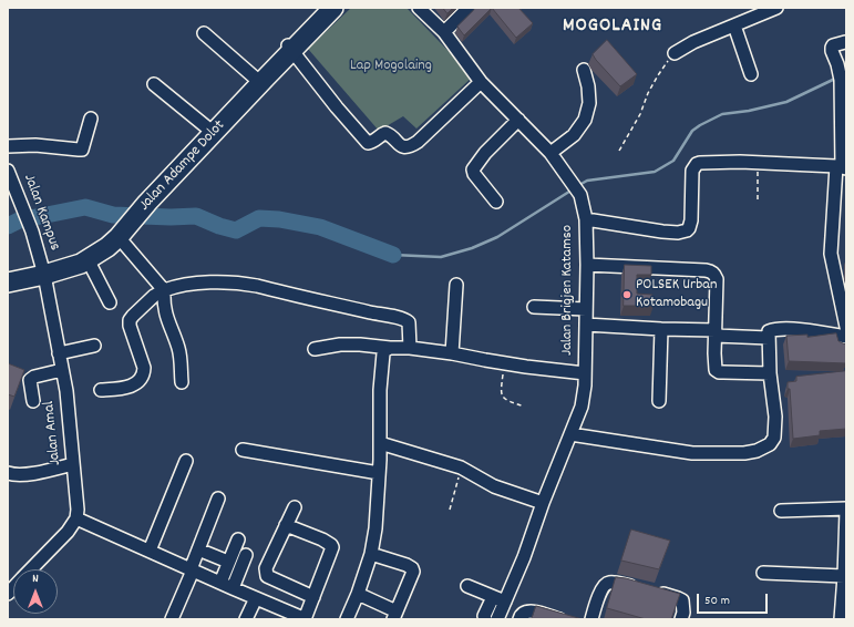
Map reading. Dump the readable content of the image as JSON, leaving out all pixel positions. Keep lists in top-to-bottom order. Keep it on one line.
{"streets":{"highway":["Jalan Adampe Dolot"],"street":["Jalan Kampus","Jalan Brigjen Katamso","Jalan Amal"]},"crossings":[["Jalan Adampe Dolot","Jalan Kampus"],["Jalan Adampe Dolot","Jalan Amal"],["Jalan Kampus","Jalan Amal"]],"districts":["MOGOLAING"],"parks":["Lap Mogolaing"],"places":["POLSEK Urban Kotamobagu"],"scale_bar":"50 m","north":"top"}
